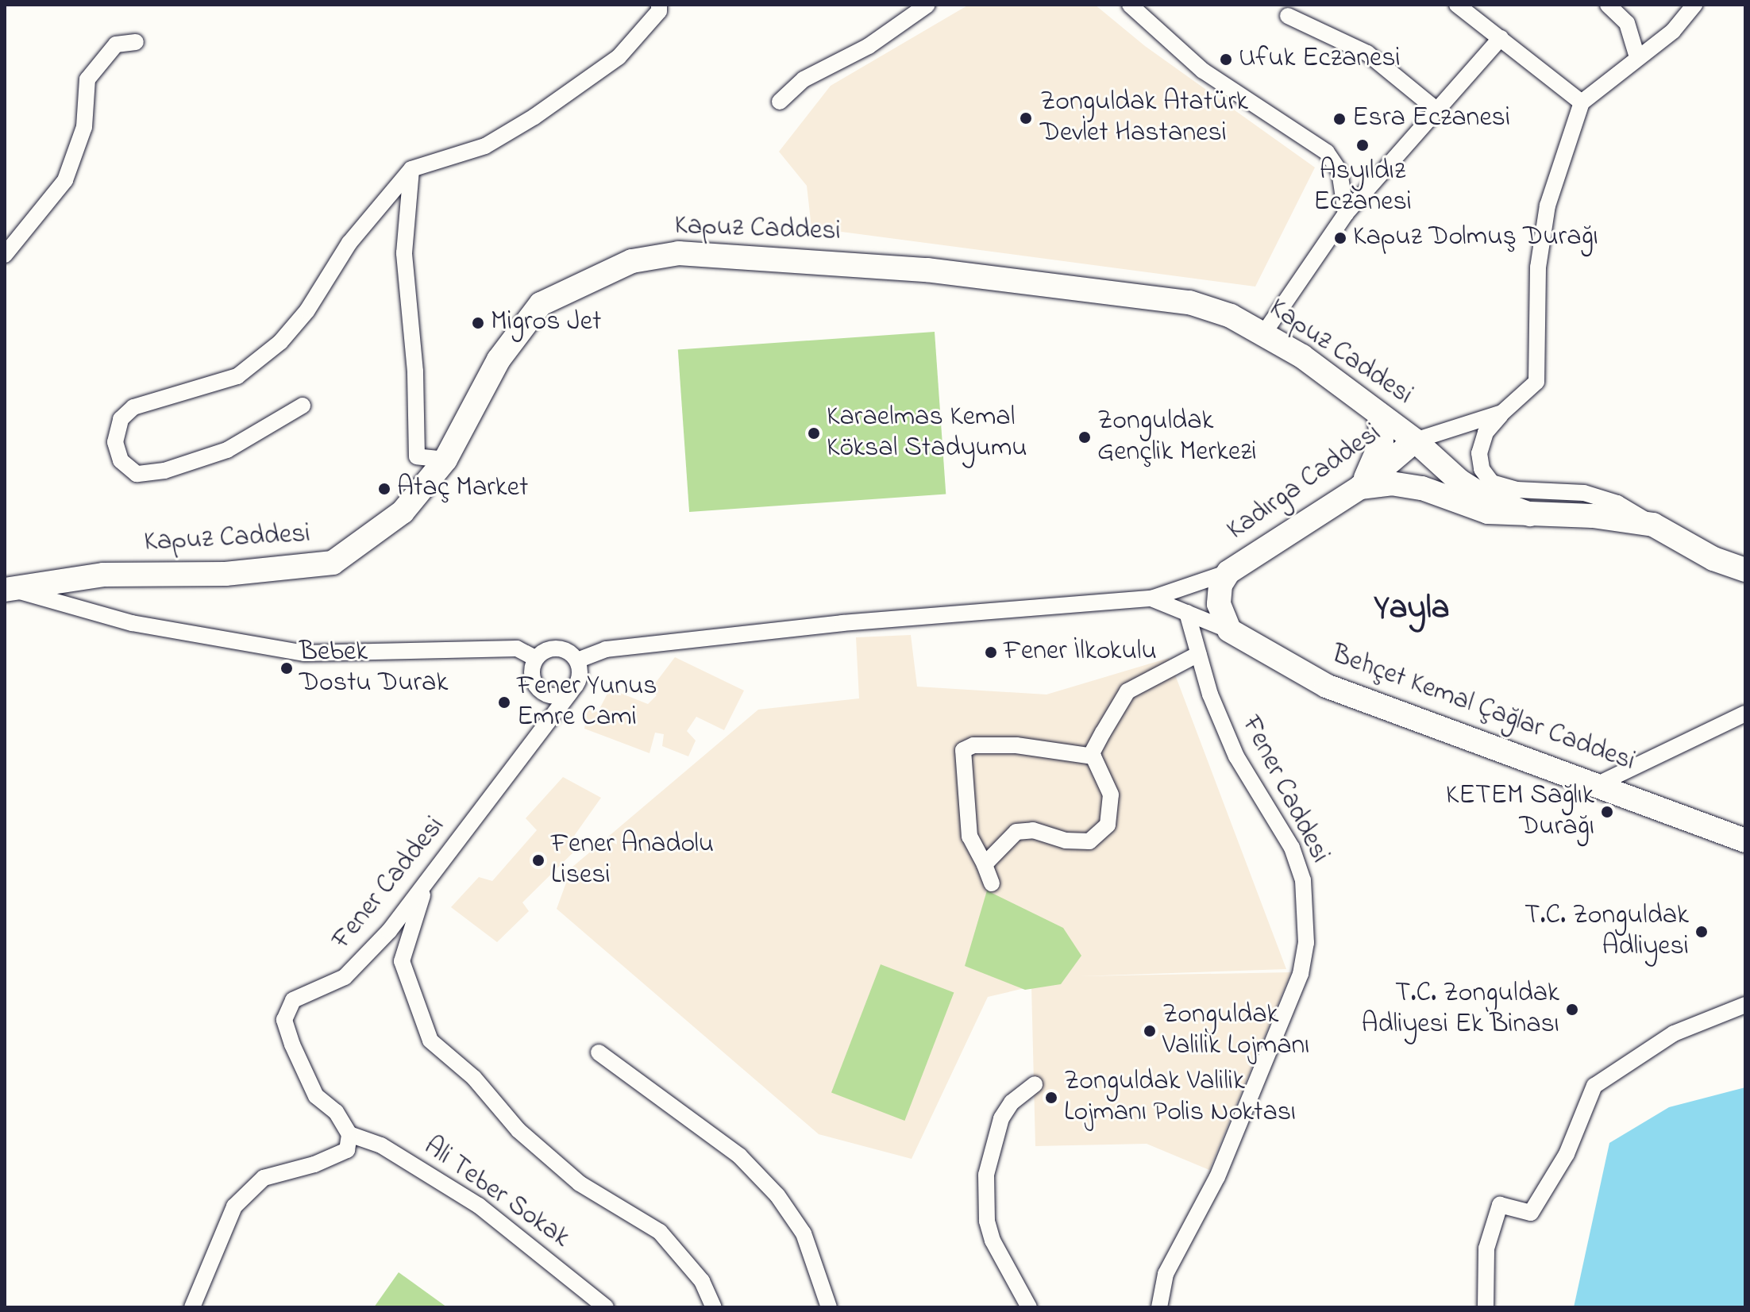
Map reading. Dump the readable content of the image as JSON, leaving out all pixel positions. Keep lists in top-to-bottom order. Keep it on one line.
{"streets":{"main road":["Kapuz Caddesi","Kadırga Caddesi","Behçet Kemal Çağlar Caddesi"],"street":["Fener Caddesi","Ali Teber Sokak"]},"crossings":[["Kapuz Caddesi","Kadırga Caddesi"],["Fener Caddesi","Ali Teber Sokak"]],"districts":["Yayla"],"places":["Ufuk Eczanesi","Zonguldak Atatürk Devlet Hastanesi","Esra Eczanesi","Asyıldız Eczanesi","Kapuz Dolmuş Durağı","Migros Jet","Karaelmas Kemal Köksal Stadyumu","Zonguldak Gençlik Merkezi","Ataç Market","Fener İlkokulu","Bebek Dostu Durak","Fener Yunus Emre Cami","KETEM Sağlık Durağı","Fener Anadolu Lisesi","T.C. Zonguldak Adliyesi","T.C. Zonguldak Adliyesi Ek Binası","Zonguldak Valilik Lojmanı","Zonguldak Valilik Lojmanı Polis Noktası"]}
